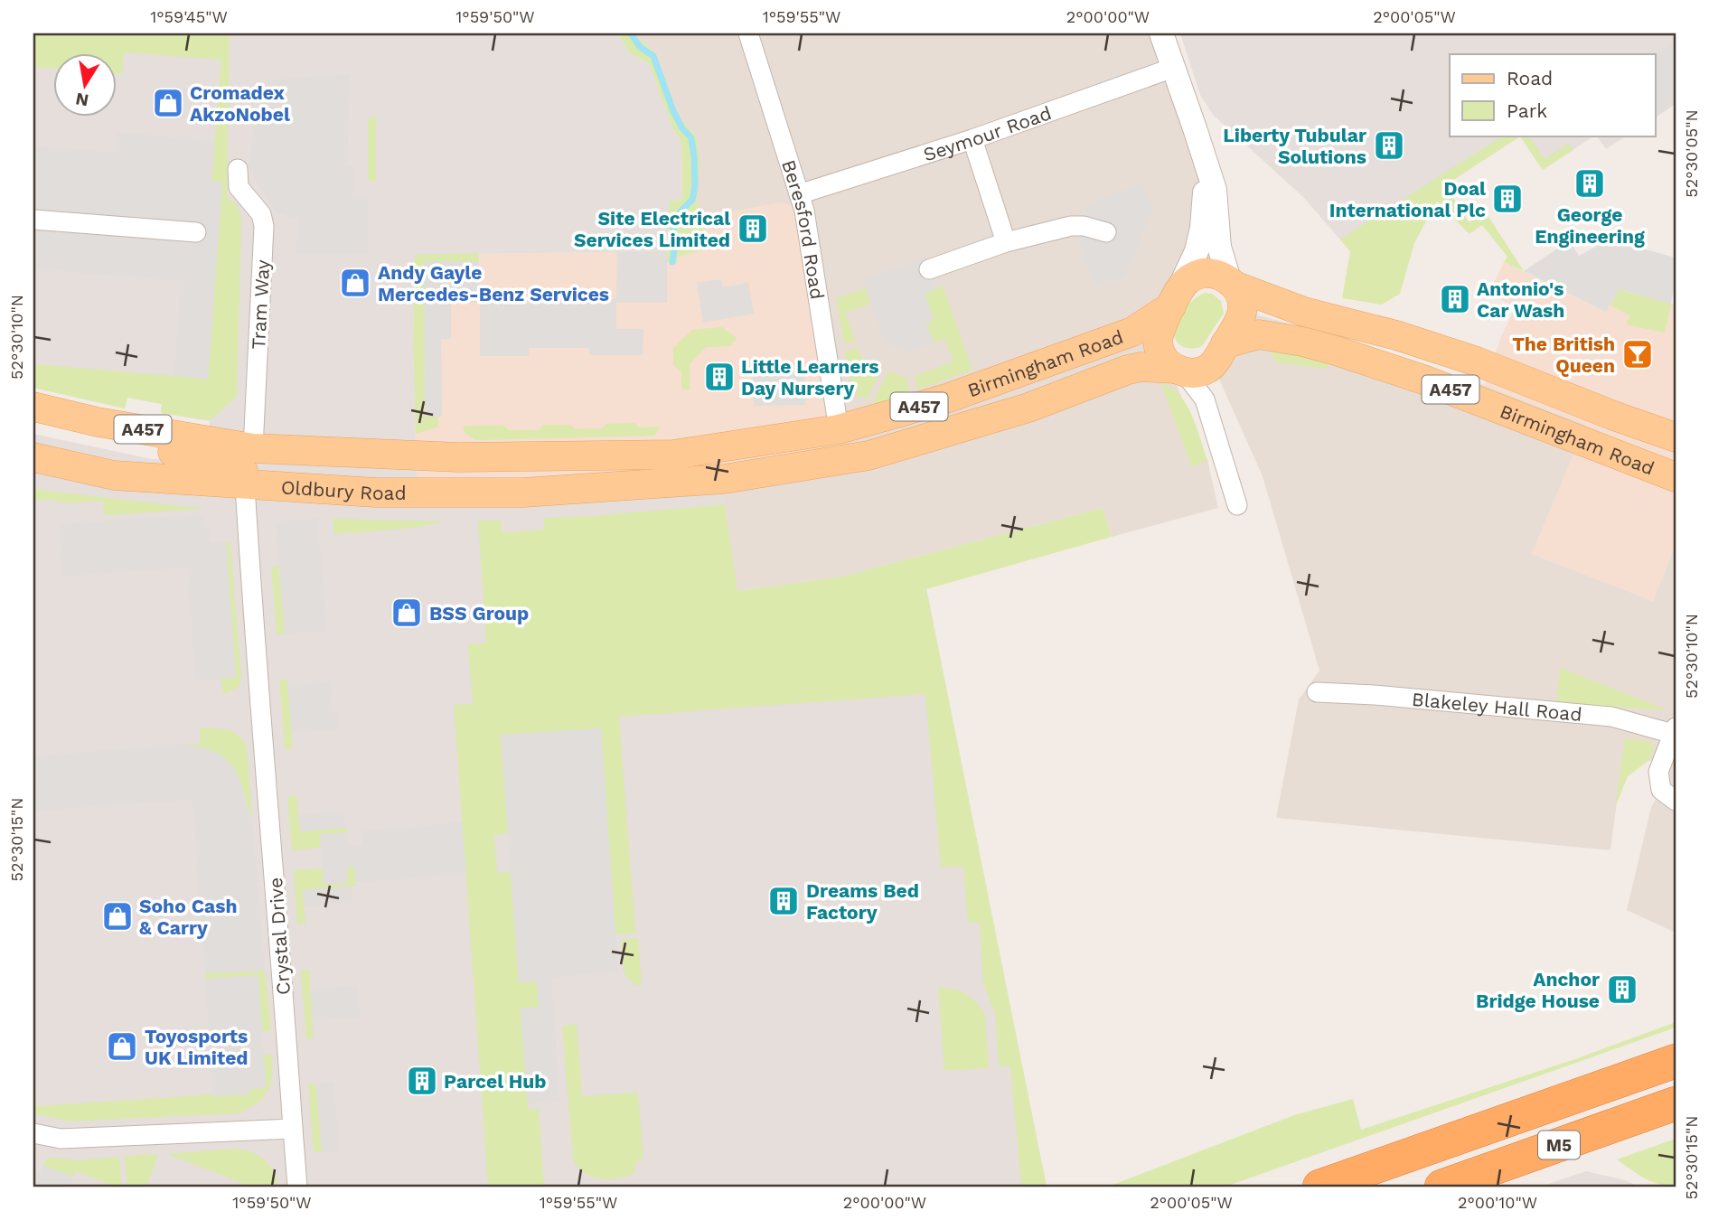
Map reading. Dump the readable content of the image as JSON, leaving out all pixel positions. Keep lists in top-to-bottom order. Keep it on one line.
{"streets":{"highway":["M5"],"main road":["Birmingham Road","A457","Oldbury Road"],"street":["Seymour Road","Beresford Road","Tram Way","Blakeley Hall Road","Crystal Drive"]},"crossings":[["Seymour Road","Beresford Road"],["Beresford Road","Birmingham Road"],["Tram Way","Oldbury Road"],["Birmingham Road","Oldbury Road"],["Oldbury Road","Crystal Drive"]],"places":{"shop":["Cromadex AkzoNobel","Andy Gayle Mercedes-Benz Services","BSS Group","Soho Cash & Carry","Toyosports UK Limited"],"building":["Liberty Tubular Solutions","George Engineering","Doal International Plc","Site Electrical Services Limited","Antonio's Car Wash","Little Learners Day Nursery","Dreams Bed Factory","Anchor Bridge House","Parcel Hub"],"bar":["The British Queen"]},"legend":["Road","Park"],"north":"bottom","coordinates":["1°59'45\"W","1°59'50\"W","1°59'55\"W","2°00'00\"W","2°00'05\"W","52°30'05\"N","52°30'10\"N","52°30'15\"N","2°00'10\"W"]}
